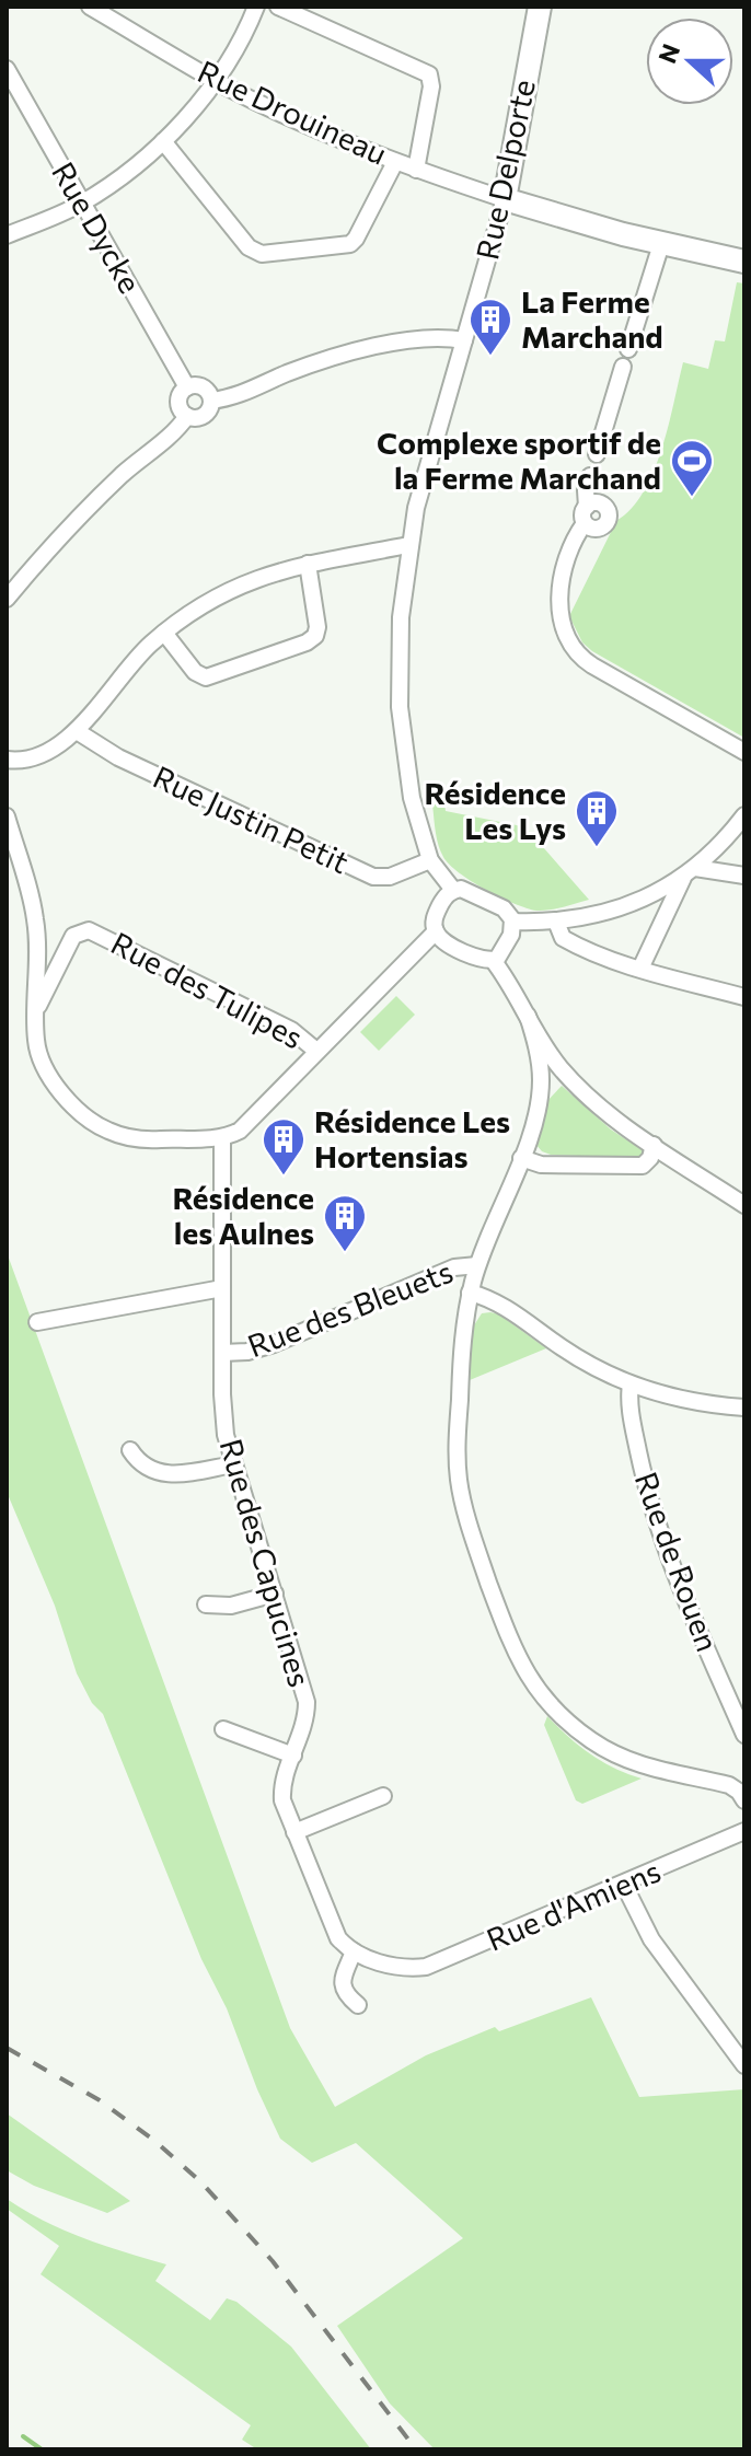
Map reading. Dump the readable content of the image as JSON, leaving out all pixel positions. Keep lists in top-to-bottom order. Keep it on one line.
{"streets":{"street":["Rue Drouineau","Rue Delporte","Rue Dycke","Rue Justin Petit","Rue des Tulipes","Rue des Bleuets","Rue de Rouen","Rue des Capucines","Rue d'Amiens"]},"crossings":[["Rue Drouineau","Rue Delporte"],["Rue Delporte","Rue Justin Petit"],["Rue des Bleuets","Rue des Capucines"],["Rue des Capucines","Rue d'Amiens"]],"places":{"building":["La Ferme Marchand","Résidence Les Lys","Résidence Les Hortensias","Résidence les Aulnes"],"sports":["Complexe sportif de la Ferme Marchand"]},"north":"left"}
